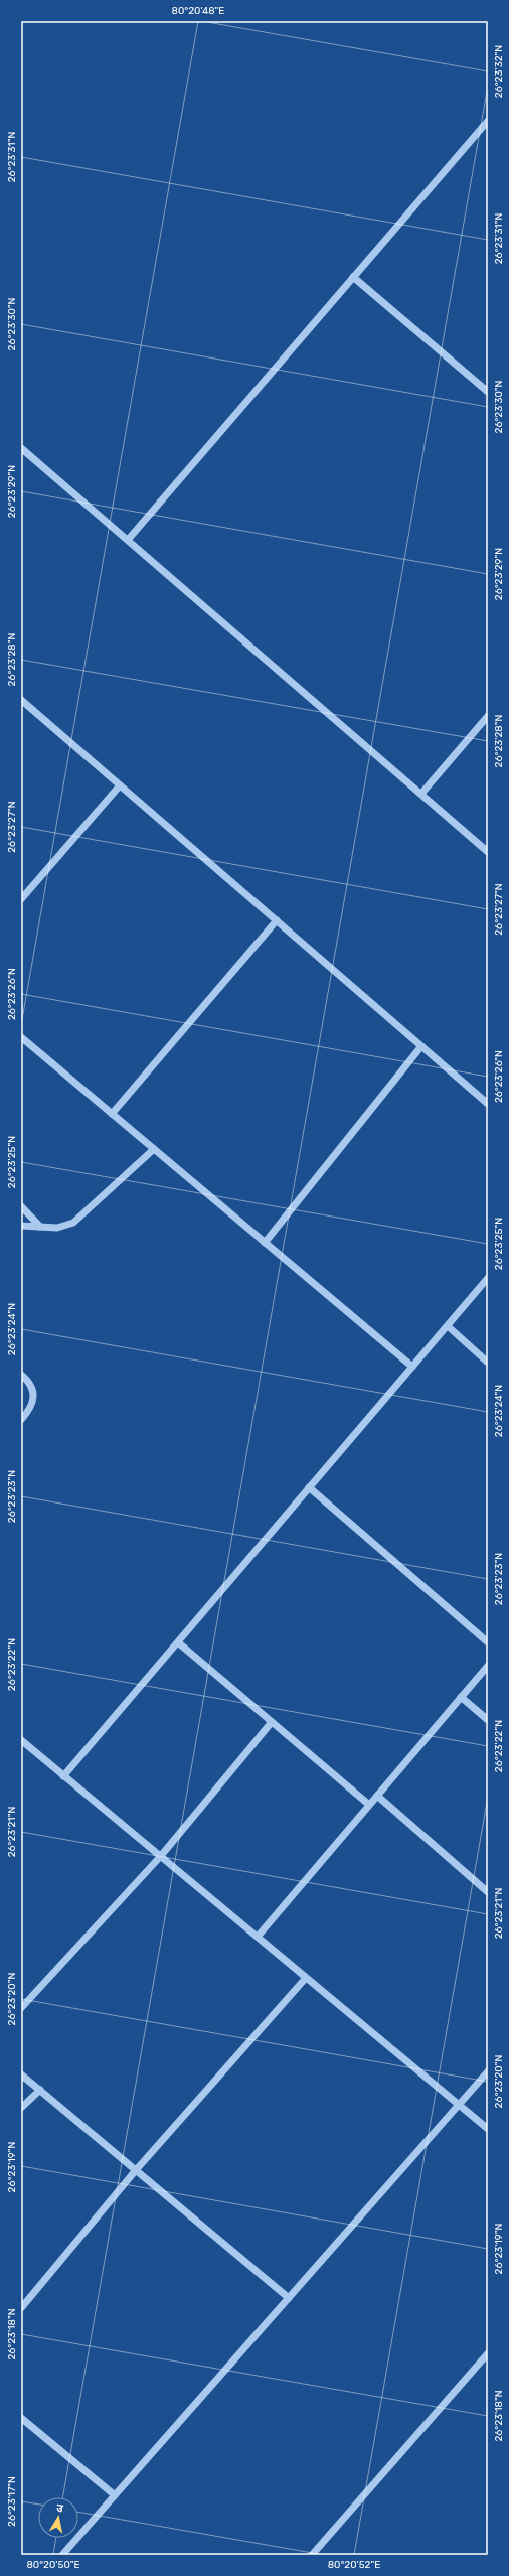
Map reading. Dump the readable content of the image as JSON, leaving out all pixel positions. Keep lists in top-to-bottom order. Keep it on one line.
{"north":"top","coordinates":["80°20'48\"E","26°23'32\"N","26°23'31\"N","26°23'30\"N","26°23'29\"N","26°23'28\"N","26°23'27\"N","26°23'26\"N","26°23'25\"N","26°23'24\"N","26°23'23\"N","26°23'22\"N","26°23'21\"N","26°23'20\"N","26°23'19\"N","26°23'18\"N","26°23'17\"N","80°20'50\"E","80°20'52\"E"]}
